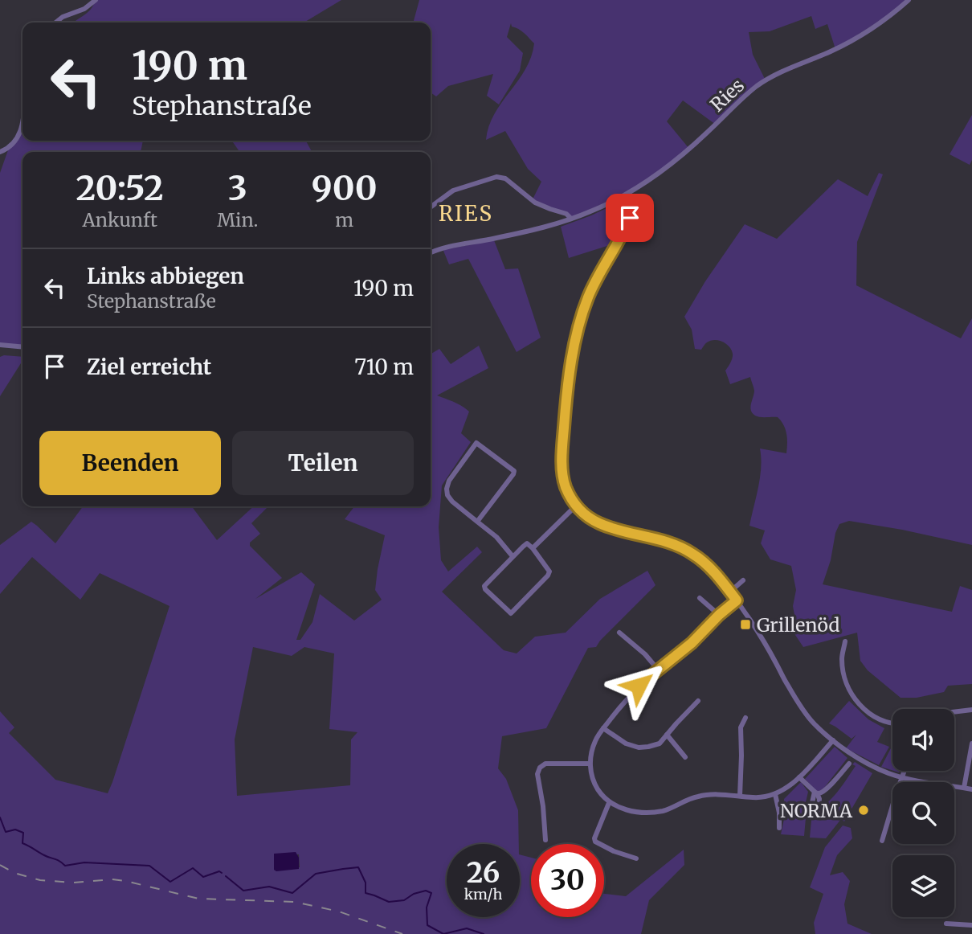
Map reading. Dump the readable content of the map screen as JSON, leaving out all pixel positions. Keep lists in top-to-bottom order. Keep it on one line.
{"streets":{"street":["Ries"]},"districts":["RIES"],"places":{"transit":["Grillenöd"],"other":["NORMA"]},"page":{"turn":["190 m","Stephanstraße"],"eta":["20:52","Ankunft","3","Min.","900","m"],"list":[{"name":"Links abbiegen","note":"Stephanstraße","value":"190 m"},{"name":"Ziel erreicht","value":"710 m"}],"buttons":["Beenden","Teilen"],"speed":"26 km/h","limit":"30"}}
